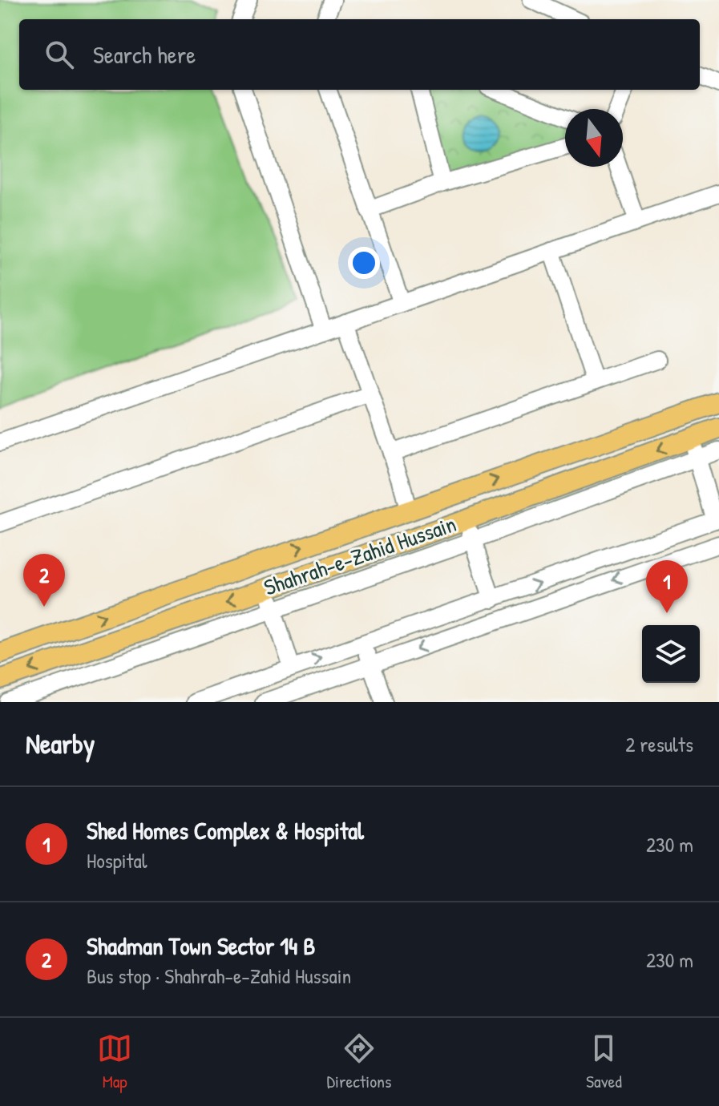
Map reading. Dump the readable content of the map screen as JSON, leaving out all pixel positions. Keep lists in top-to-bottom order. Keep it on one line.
{"streets":{"main road":["Shahrah-e-Zahid Hussain"]},"north":"bottom","page":{"search":"Search here","pins":["2","1"],"heading":["Nearby","2 results"],"list":[{"mark":"1","name":"Shed Homes Complex & Hospital","note":"Hospital","value":"230 m"},{"mark":"2","name":"Shadman Town Sector 14 B","note":"Bus stop · Shahrah-e-Zahid Hussain","value":"230 m"}],"nav":["Map","Directions","Saved"]}}
